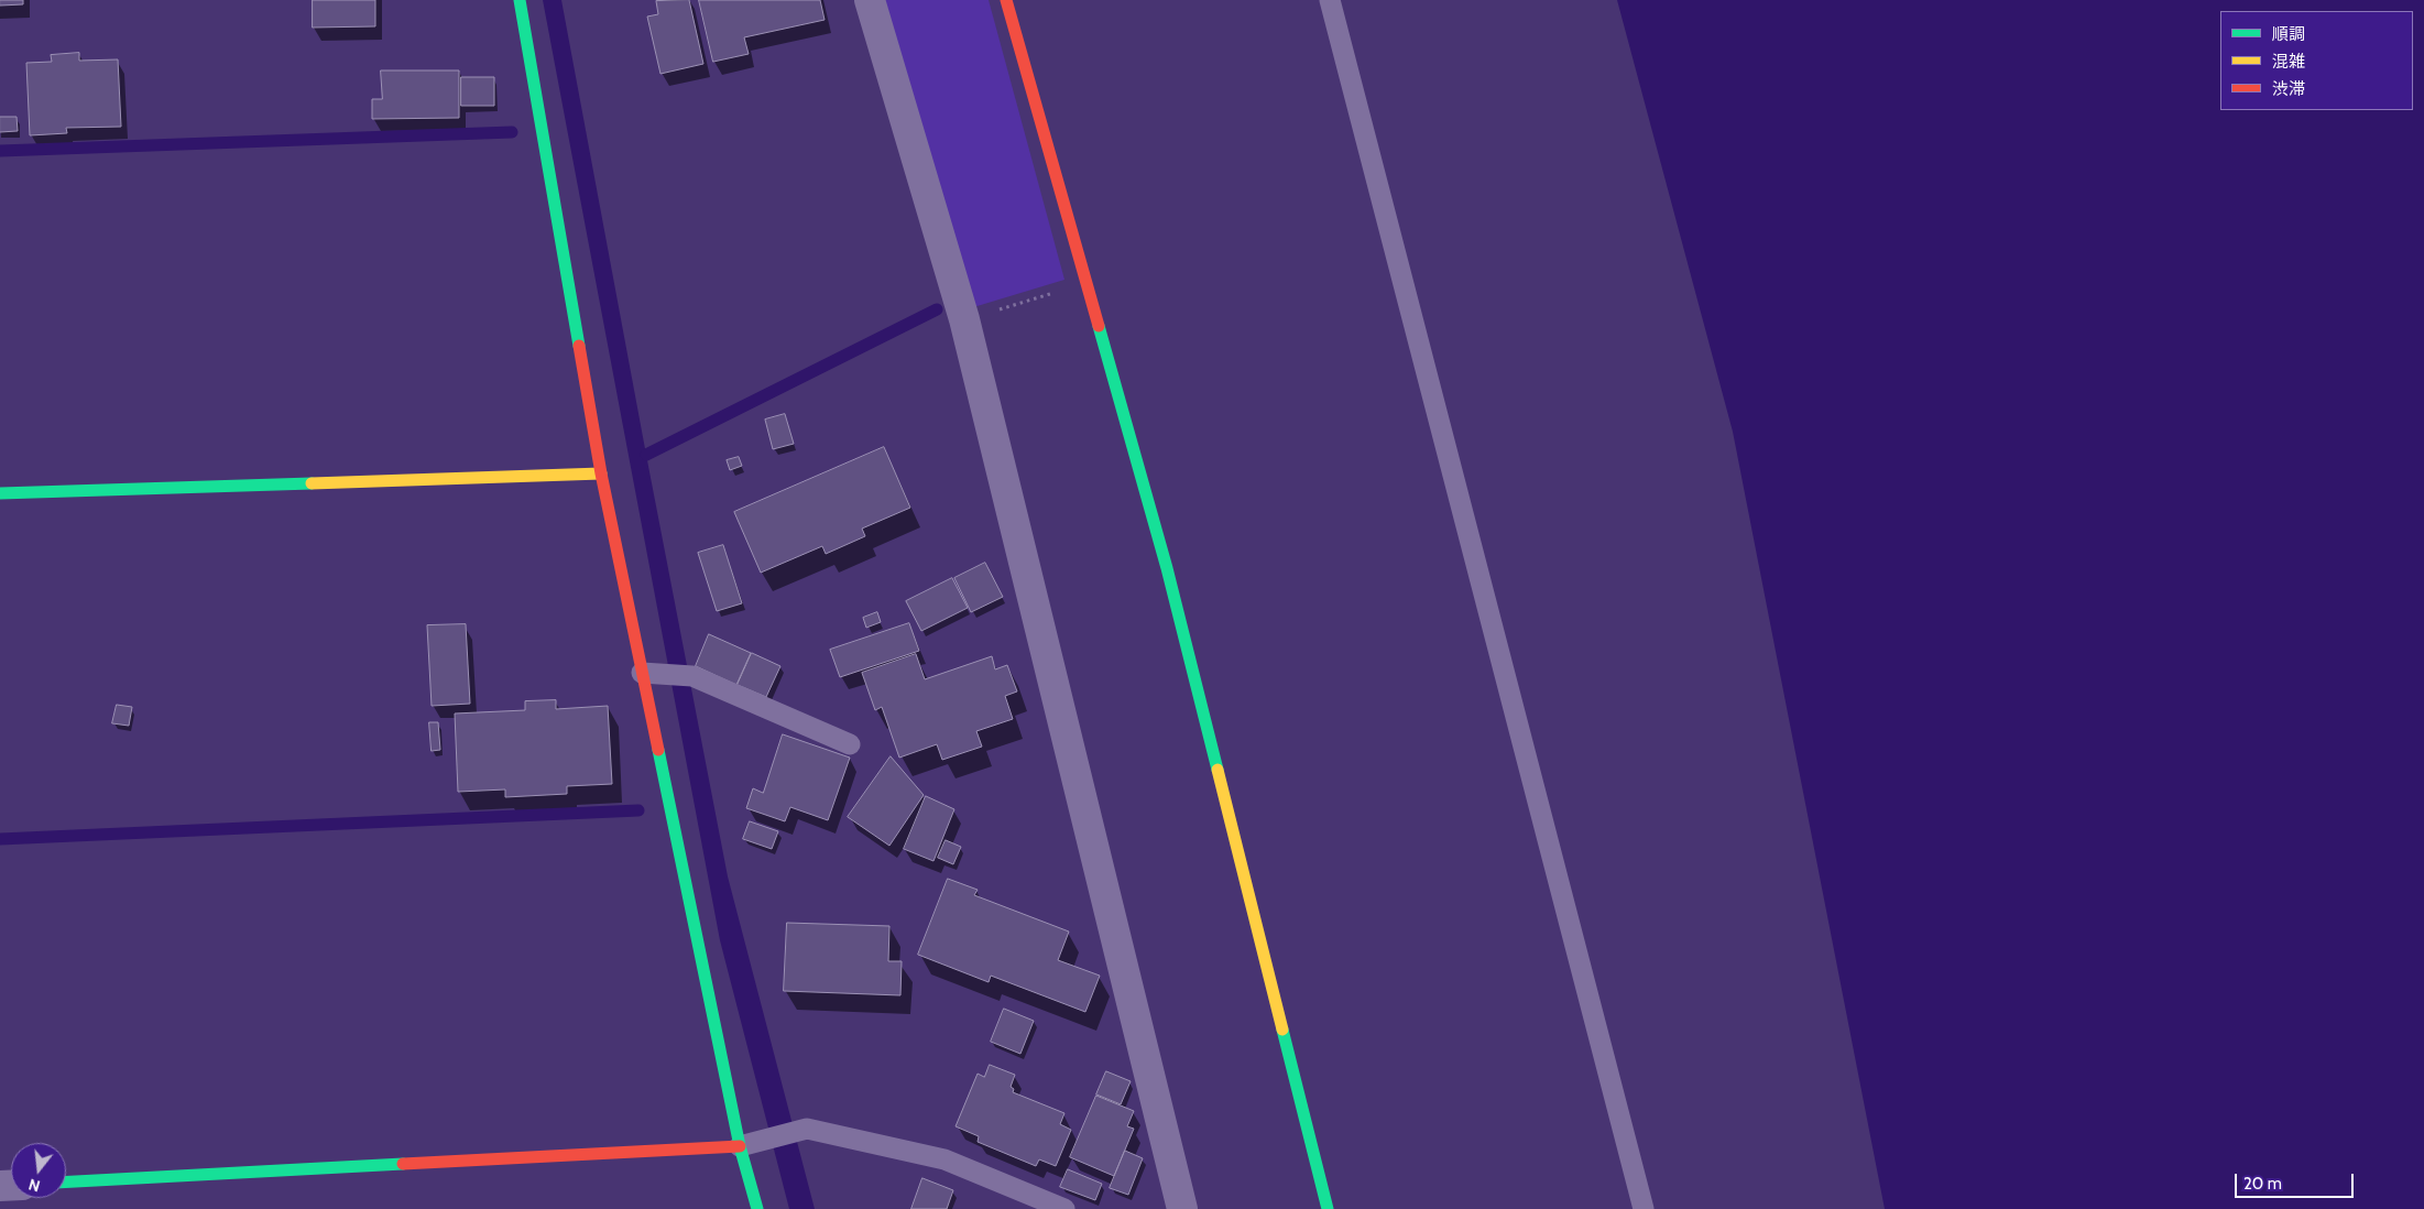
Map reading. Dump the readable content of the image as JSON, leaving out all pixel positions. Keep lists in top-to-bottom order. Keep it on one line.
{"legend":["順調","混雑","渋滞"],"scale_bar":"20 m","north":"bottom"}
